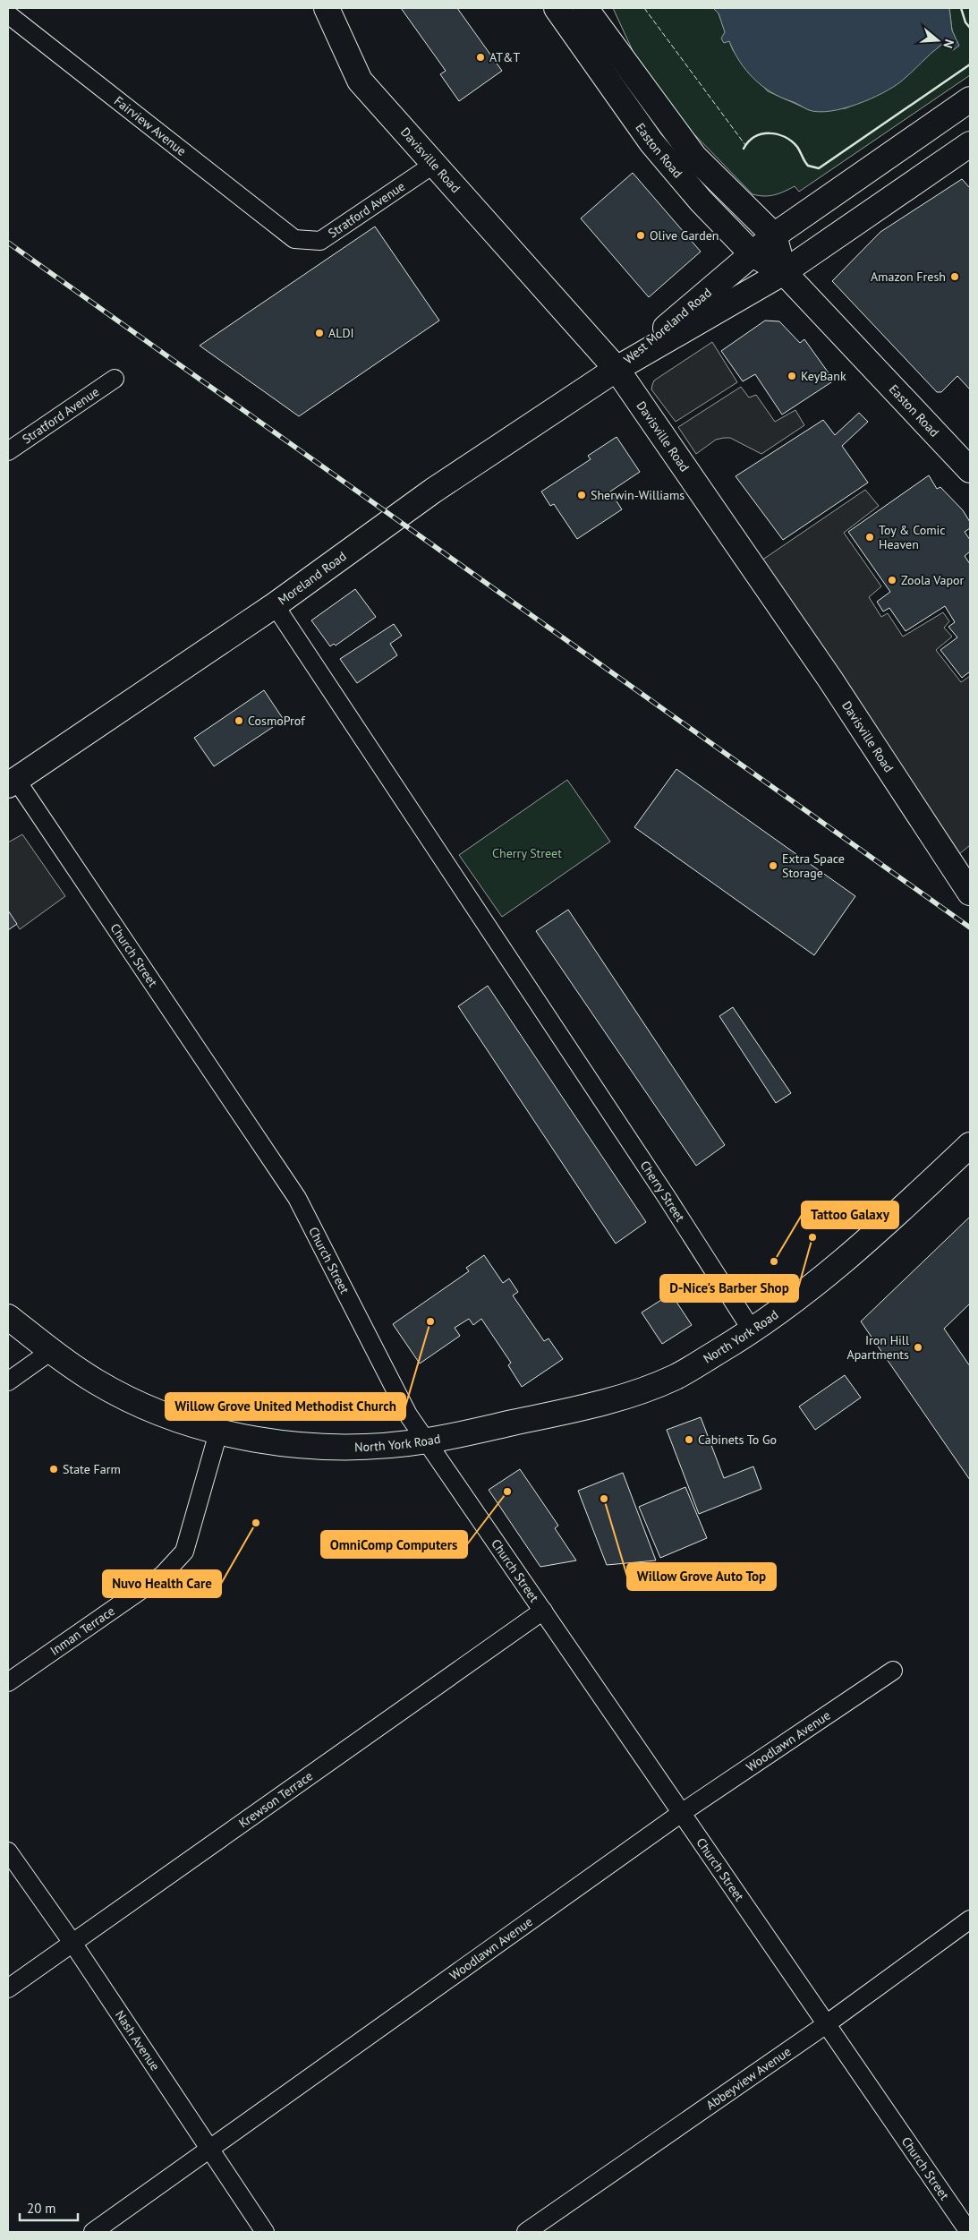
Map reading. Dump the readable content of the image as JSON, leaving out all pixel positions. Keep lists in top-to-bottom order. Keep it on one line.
{"streets":{"main road":["Easton Road","Davisville Road","West Moreland Road","Moreland Road","North York Road"],"street":["Fairview Avenue","Stratford Avenue","Church Street","Cherry Street","Inman Terrace","Woodlawn Avenue","Krewson Terrace","Nash Avenue","Abbeyview Avenue"]},"crossings":[["Fairview Avenue","Stratford Avenue"],["Easton Road","West Moreland Road"],["Davisville Road","Stratford Avenue"],["Davisville Road","West Moreland Road"],["Davisville Road","Moreland Road"],["West Moreland Road","Moreland Road"],["Moreland Road","Church Street"],["Moreland Road","Cherry Street"],["Church Street","North York Road"],["Church Street","Woodlawn Avenue"],["Church Street","Krewson Terrace"],["Church Street","Abbeyview Avenue"],["Cherry Street","North York Road"],["North York Road","Inman Terrace"],["Woodlawn Avenue","Nash Avenue"],["Krewson Terrace","Nash Avenue"]],"parks":["Cherry Street"],"places":["AT&T","Olive Garden","Amazon Fresh","ALDI","KeyBank","Sherwin-Williams","Toy & Comic Heaven","Zoola Vapor","CosmoProf","Extra Space Storage","D-Nice's Barber Shop","Tattoo Galaxy","Willow Grove United Methodist Church","Iron Hill Apartments","Cabinets To Go","State Farm","OmniComp Computers","Willow Grove Auto Top","Nuvo Health Care"],"scale_bar":"20 m","north":"right"}
